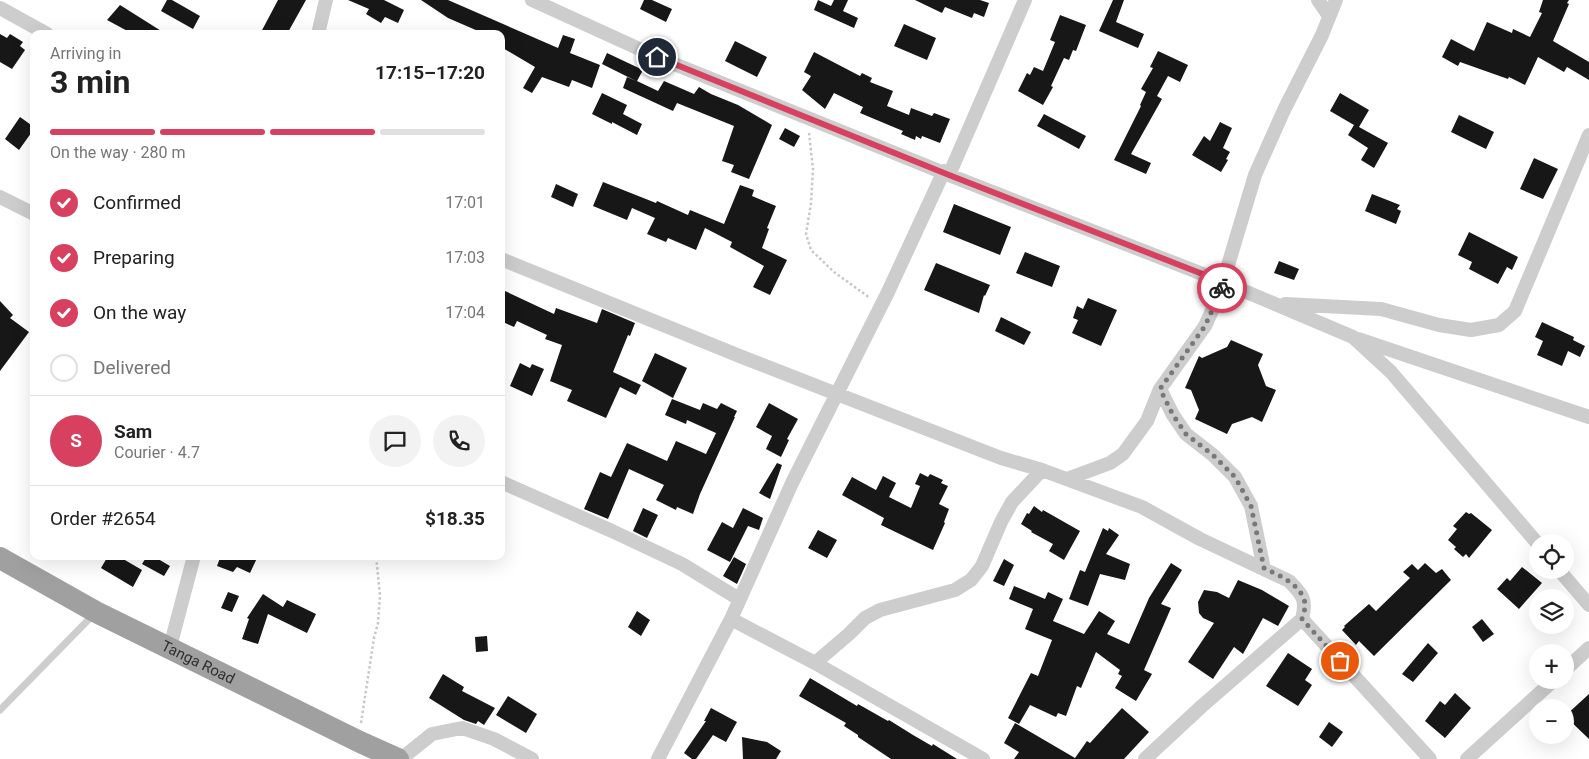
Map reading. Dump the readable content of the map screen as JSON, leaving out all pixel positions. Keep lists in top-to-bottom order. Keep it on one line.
{"streets":{"highway":["Tanga Road"]},"page":{"heading":["3 min","Arriving in","17:15–17:20"],"panel":["Sam","Courier · 4.7","Order #2654","$18.35"],"bar":"On the way · 280 m","list":[["Confirmed","17:01"],["Preparing","17:03"],["On the way","17:04"],"Delivered"],"round":"S","map_buttons":["+","−"]}}
